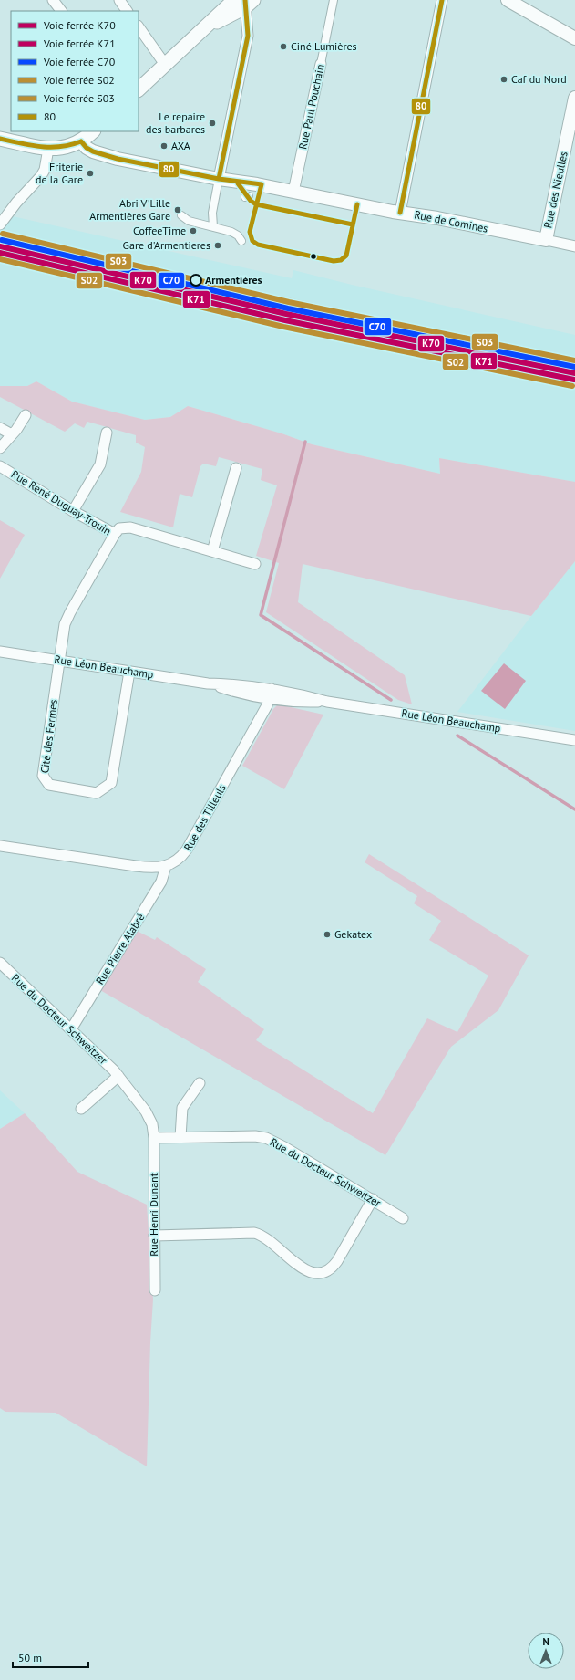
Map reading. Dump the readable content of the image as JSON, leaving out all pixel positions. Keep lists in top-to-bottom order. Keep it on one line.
{"streets":{"street":["Rue Paul Pouchain","Rue des Nieulles","Rue de Comines","Rue René Duguay-Trouin","Rue Léon Beauchamp","Cité des Fermes","Rue des Tilleuls","Rue Pierre Alabré","Rue du Docteur Schweitzer","Rue Henri Dunant"]},"crossings":[["Rue Paul Pouchain","Rue de Comines"],["Rue des Nieulles","Rue de Comines"],["Rue René Duguay-Trouin","Rue Léon Beauchamp"],["Rue René Duguay-Trouin","Cité des Fermes"],["Rue Léon Beauchamp","Cité des Fermes"],["Rue Léon Beauchamp","Rue des Tilleuls"],["Rue des Tilleuls","Rue Pierre Alabré"],["Rue Pierre Alabré","Rue du Docteur Schweitzer"],["Rue du Docteur Schweitzer","Rue Henri Dunant"]],"places":["Ciné Lumières","Caf du Nord","Le repaire des barbares","AXA","Friterie de la Gare","Abri V'Lille Armentières Gare","CoffeeTime","Gare d'Armentieres","Armentières","Gekatex"],"lines":["transit line 80","rail line S03","rail line C70","rail line K70","rail line K71","rail line S02"],"legend":["Voie ferrée K70","Voie ferrée K71","Voie ferrée C70","Voie ferrée S02","Voie ferrée S03","80"],"scale_bar":"50 m","north":"top"}
